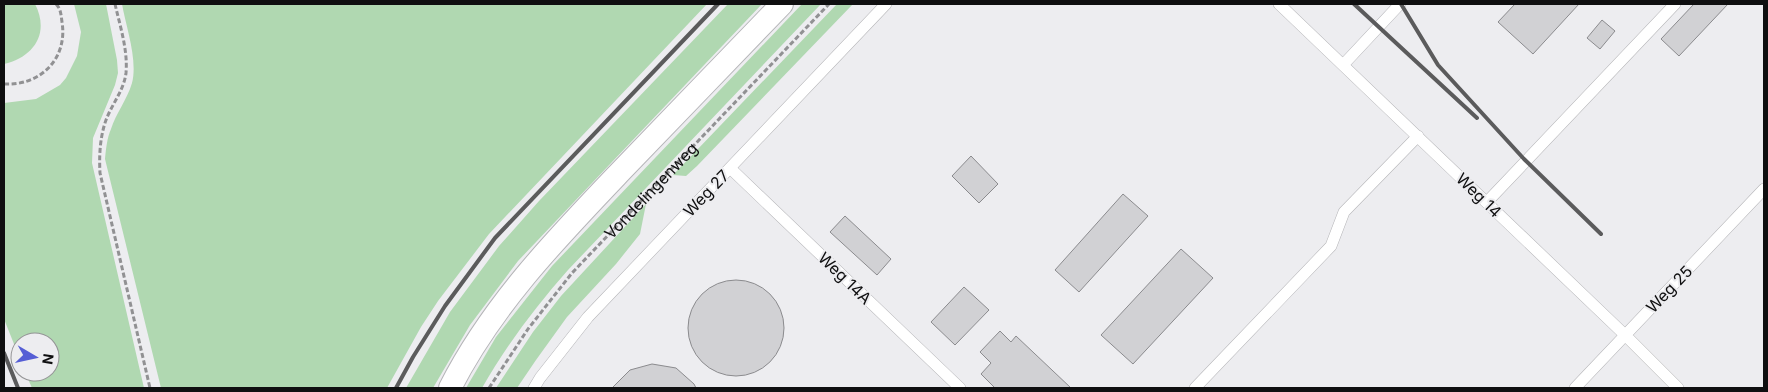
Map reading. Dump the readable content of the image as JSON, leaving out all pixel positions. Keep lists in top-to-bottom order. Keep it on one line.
{"streets":{"lane":["Weg 27","Weg 14","Weg 14A","Weg 25"],"path":["Vondelingenweg"]},"crossings":[["Weg 27","Weg 14A"],["Weg 14","Weg 25"]],"north":"right"}
